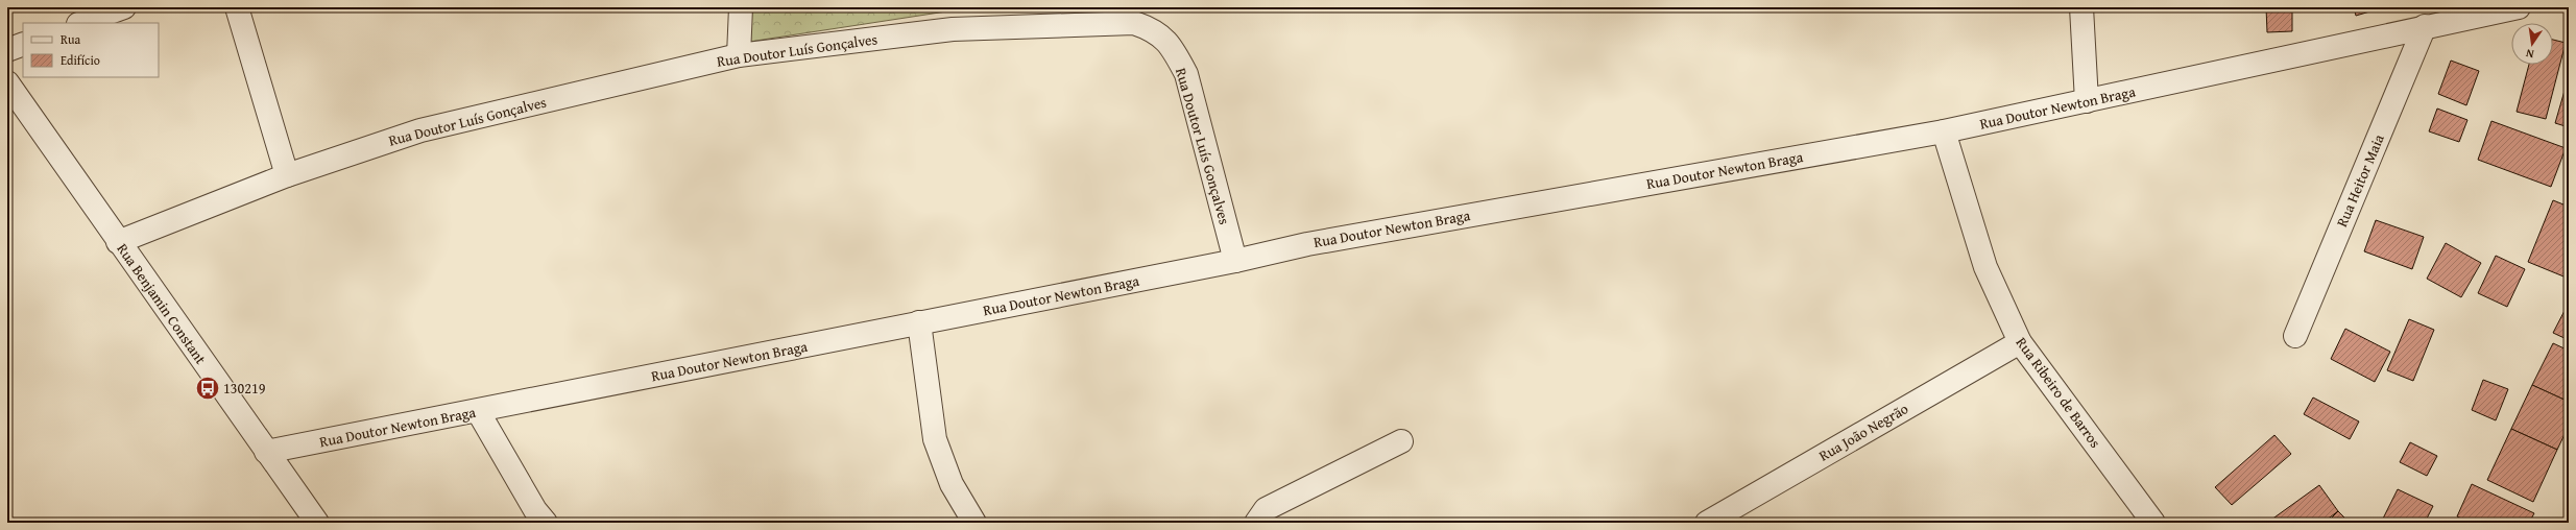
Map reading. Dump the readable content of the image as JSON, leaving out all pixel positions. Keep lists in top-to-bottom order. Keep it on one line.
{"streets":{"street":["Rua Doutor Luís Gonçalves","Rua Doutor Newton Braga","Rua Heitor Maia","Rua Benjamin Constant","Rua Ribeiro de Barros","Rua João Negrão"]},"crossings":[["Rua Doutor Luís Gonçalves","Rua Doutor Newton Braga"],["Rua Doutor Luís Gonçalves","Rua Benjamin Constant"],["Rua Doutor Newton Braga","Rua Heitor Maia"],["Rua Doutor Newton Braga","Rua Benjamin Constant"],["Rua Doutor Newton Braga","Rua Ribeiro de Barros"],["Rua Ribeiro de Barros","Rua João Negrão"]],"places":{"bus stop":["130219"]},"legend":["Rua","Edifício"],"north":"bottom"}
